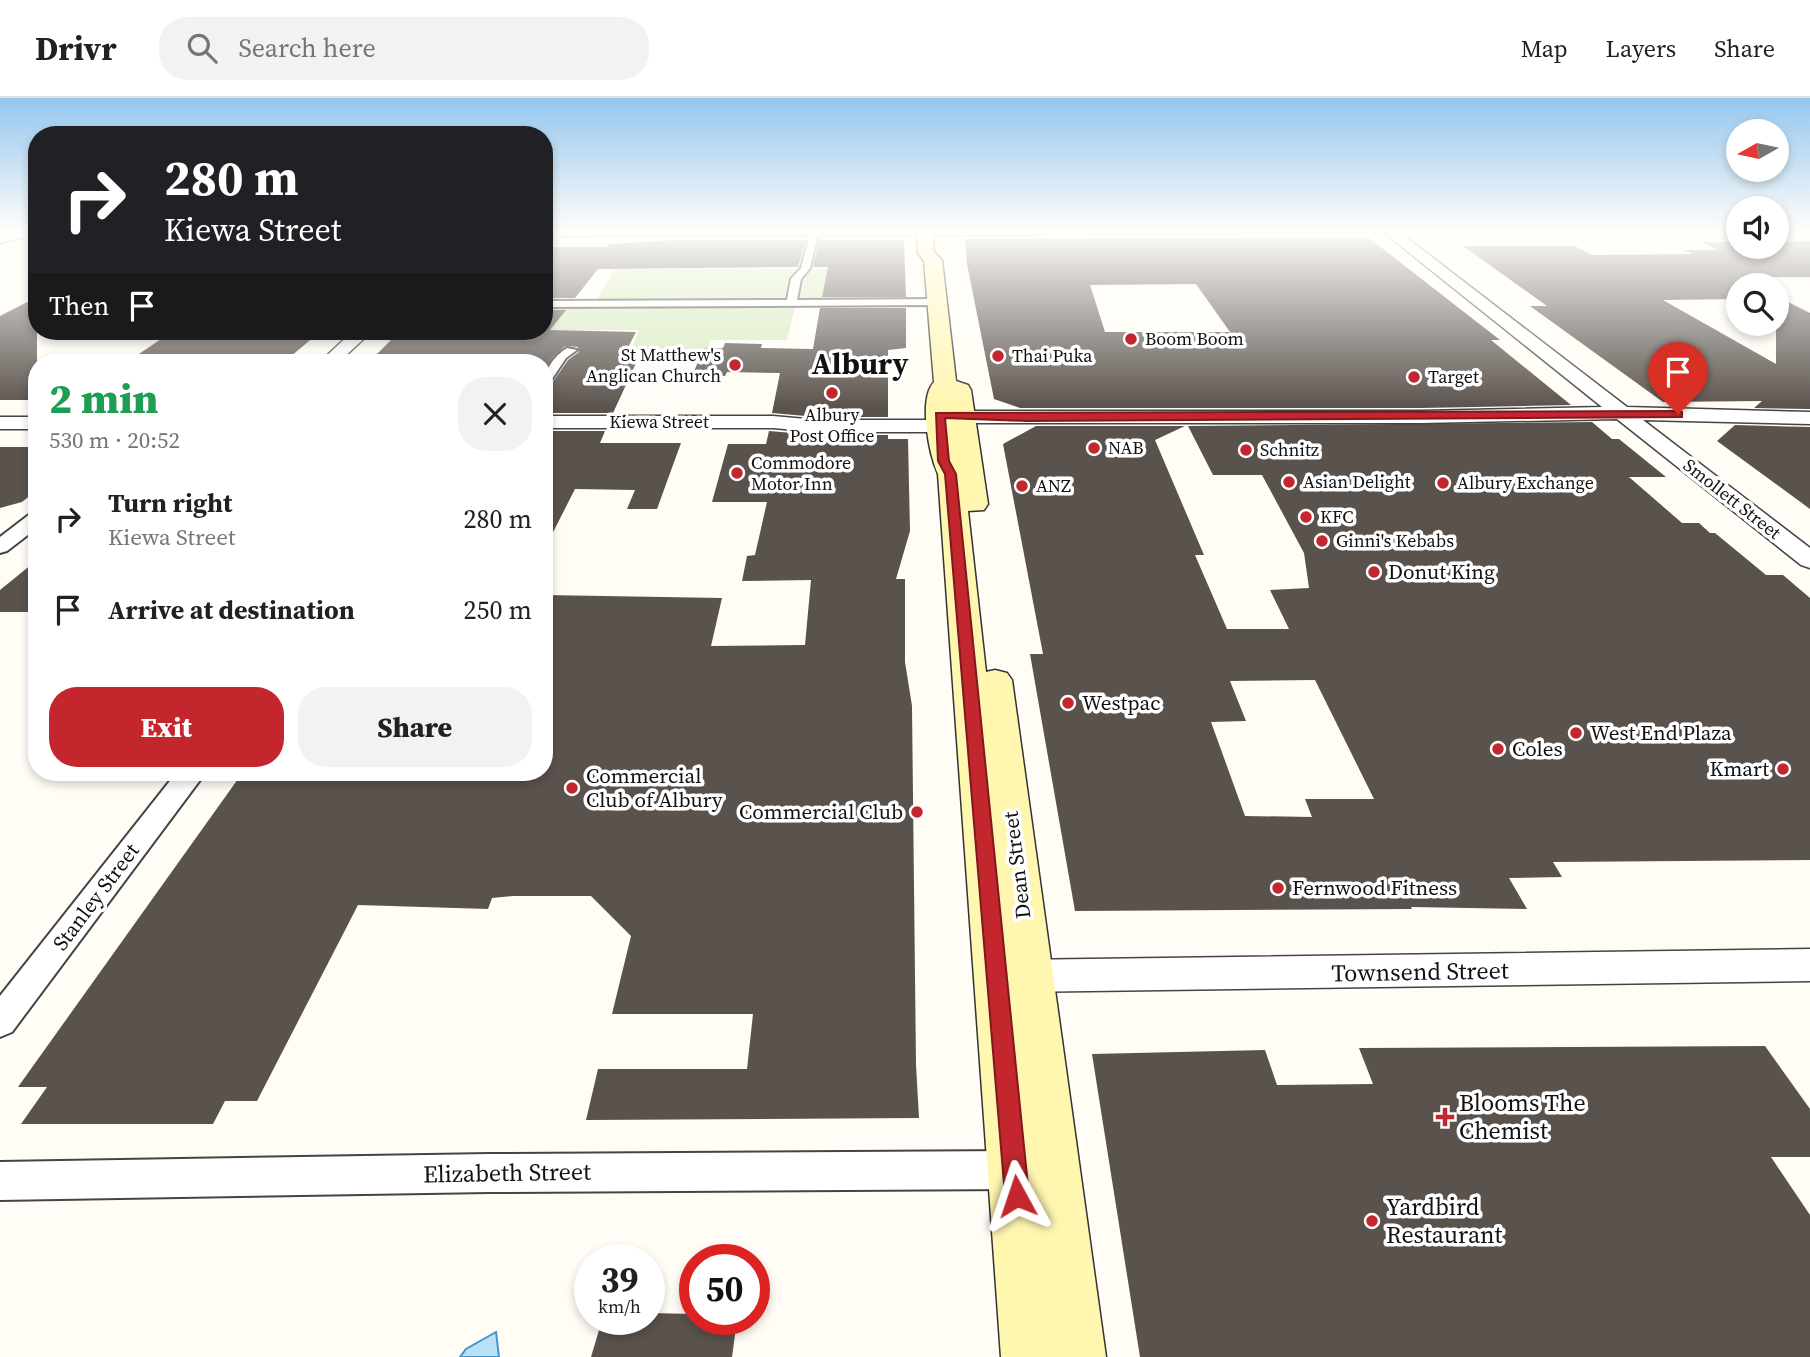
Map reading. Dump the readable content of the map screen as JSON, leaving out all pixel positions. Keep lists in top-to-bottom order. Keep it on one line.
{"streets":{"main road":["Dean Street"],"street":["Kiewa Street","Smollett Street","Stanley Street","Townsend Street","Elizabeth Street"]},"crossings":[["Kiewa Street","Smollett Street"],["Kiewa Street","Dean Street"],["Dean Street","Townsend Street"],["Dean Street","Elizabeth Street"]],"districts":["Albury"],"places":{"other":["Boom Boom","Thai Puka","St Matthew's Anglican Church","Target","Albury Post Office","NAB","Schnitz","Commodore Motor Inn","Asian Delight","Albury Exchange","ANZ","KFC","Ginni's Kebabs","Donut King","Westpac","West End Plaza","Coles","Kmart","Commercial Club of Albury","Commercial Club","Fernwood Fitness","Yardbird Restaurant"],"health":["Blooms The Chemist"]},"north":"left","page":{"header":"Drivr","search":"Search here","nav":["Map","Layers","Share"],"turn":["280 m","Kiewa Street"],"then":"Then","heading":["2 min","530 m · 20:52"],"list":[{"name":"Turn right","note":"Kiewa Street","value":"280 m"},{"name":"Arrive at destination","value":"250 m"}],"buttons":["Exit","Share"],"speed":"39 km/h","limit":"50"}}
